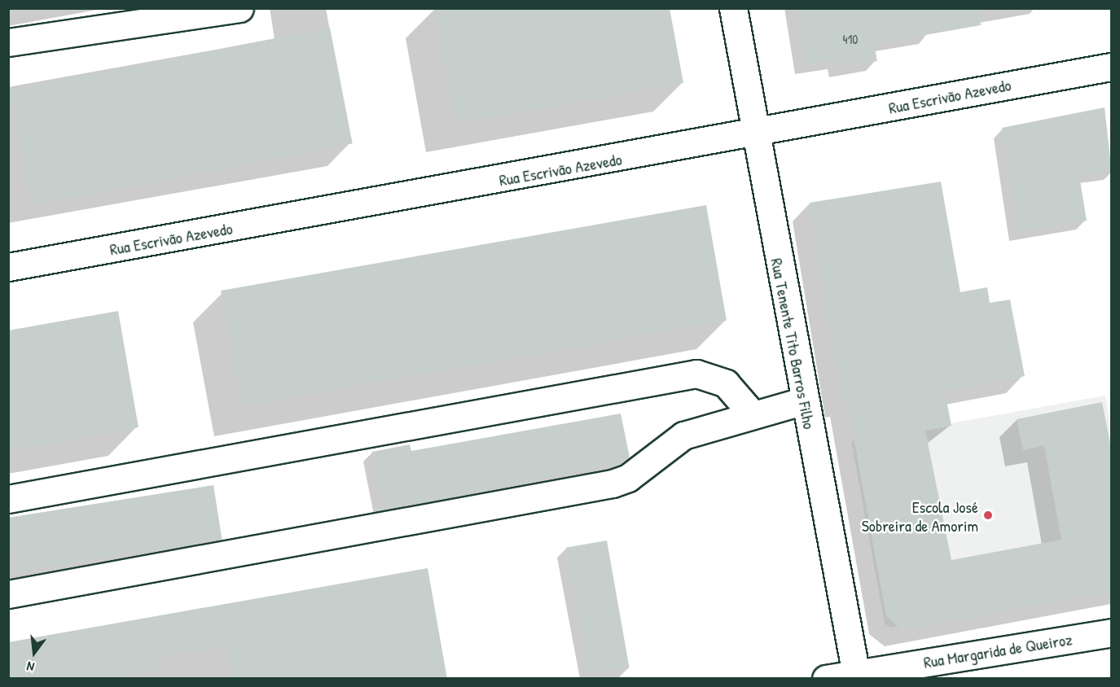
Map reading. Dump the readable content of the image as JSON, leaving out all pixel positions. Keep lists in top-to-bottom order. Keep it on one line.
{"streets":{"street":["Rua Escrivão Azevedo","Rua Tenente Tito Barros Filho","Rua Margarida de Queiroz"]},"crossings":[["Rua Escrivão Azevedo","Rua Tenente Tito Barros Filho"],["Rua Tenente Tito Barros Filho","Rua Margarida de Queiroz"]],"places":["Escola José Sobreira de Amorim"],"house_numbers":["410"],"north":"bottom"}
